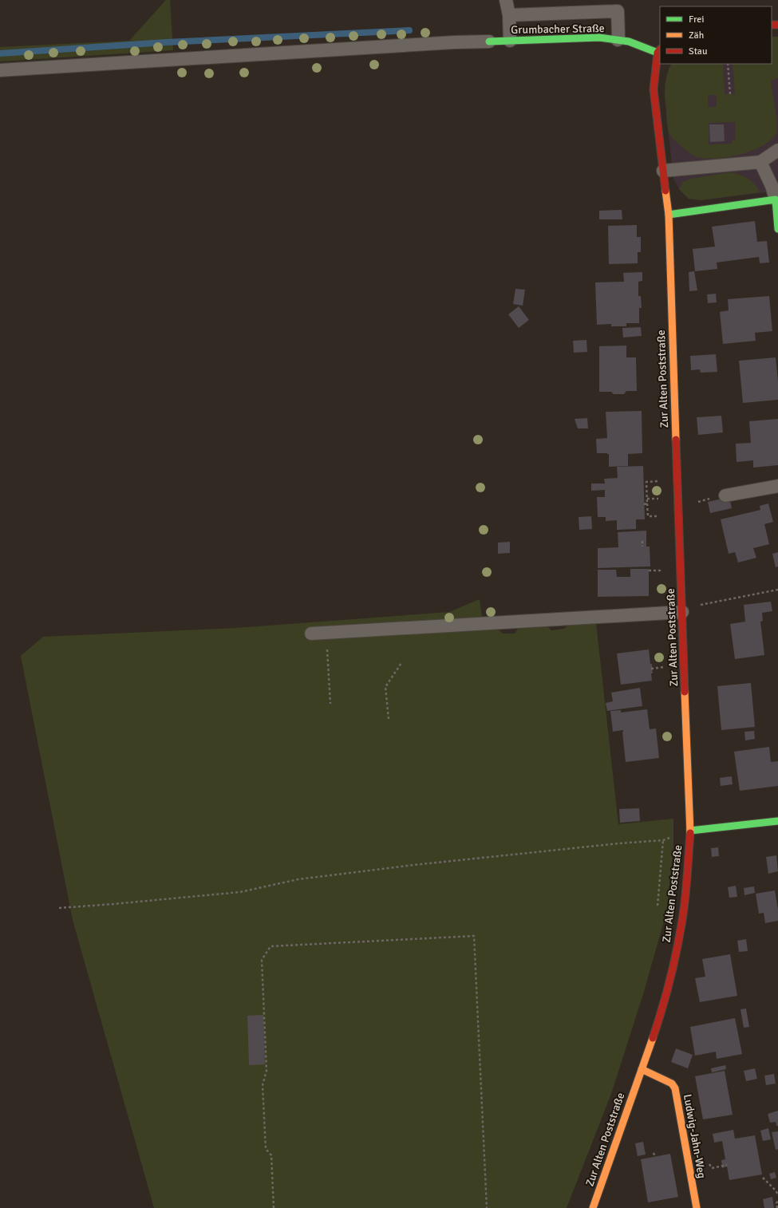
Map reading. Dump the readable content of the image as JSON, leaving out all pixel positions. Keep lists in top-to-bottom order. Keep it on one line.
{"streets":{"street":["Grumbacher Straße","Zur Alten Poststraße","Ludwig-Jahn-Weg"]},"crossings":[["Grumbacher Straße","Zur Alten Poststraße"],["Zur Alten Poststraße","Ludwig-Jahn-Weg"]],"legend":["Frei","Zäh","Stau"]}
